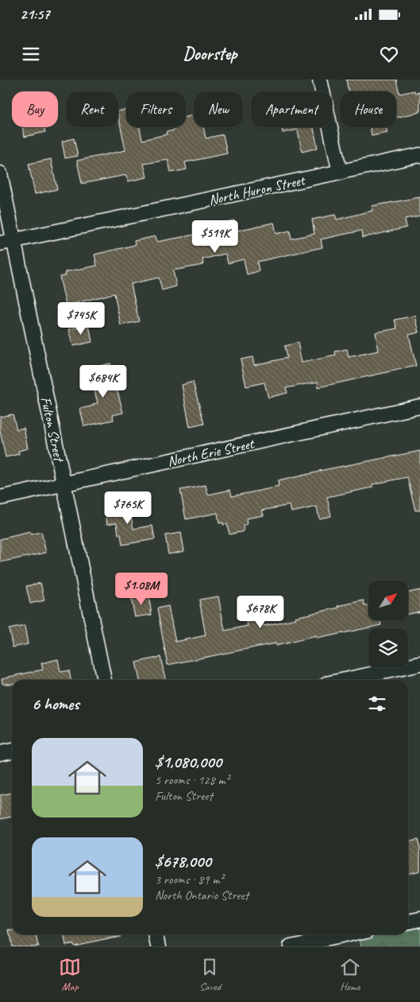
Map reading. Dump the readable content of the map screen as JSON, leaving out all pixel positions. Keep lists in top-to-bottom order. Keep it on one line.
{"streets":{"street":["North Huron Street","Fulton Street","North Erie Street"]},"crossings":[["North Huron Street","Fulton Street"],["Fulton Street","North Erie Street"]],"north":"top right","page":{"status":"21:57","header":"Doorstep","chip":["Buy","Rent","Filters","New","Apartment","House"],"price":["$519K","$745K","$684K","$765K","$1.08M","$678K"],"heading":"6 homes","list":[{"name":"$1,080,000","note":"5 rooms · 128 m² · Fulton Street"},{"name":"$678,000","note":"3 rooms · 89 m² · North Ontario Street"}],"tabs":["Map","Saved","Home"]}}
